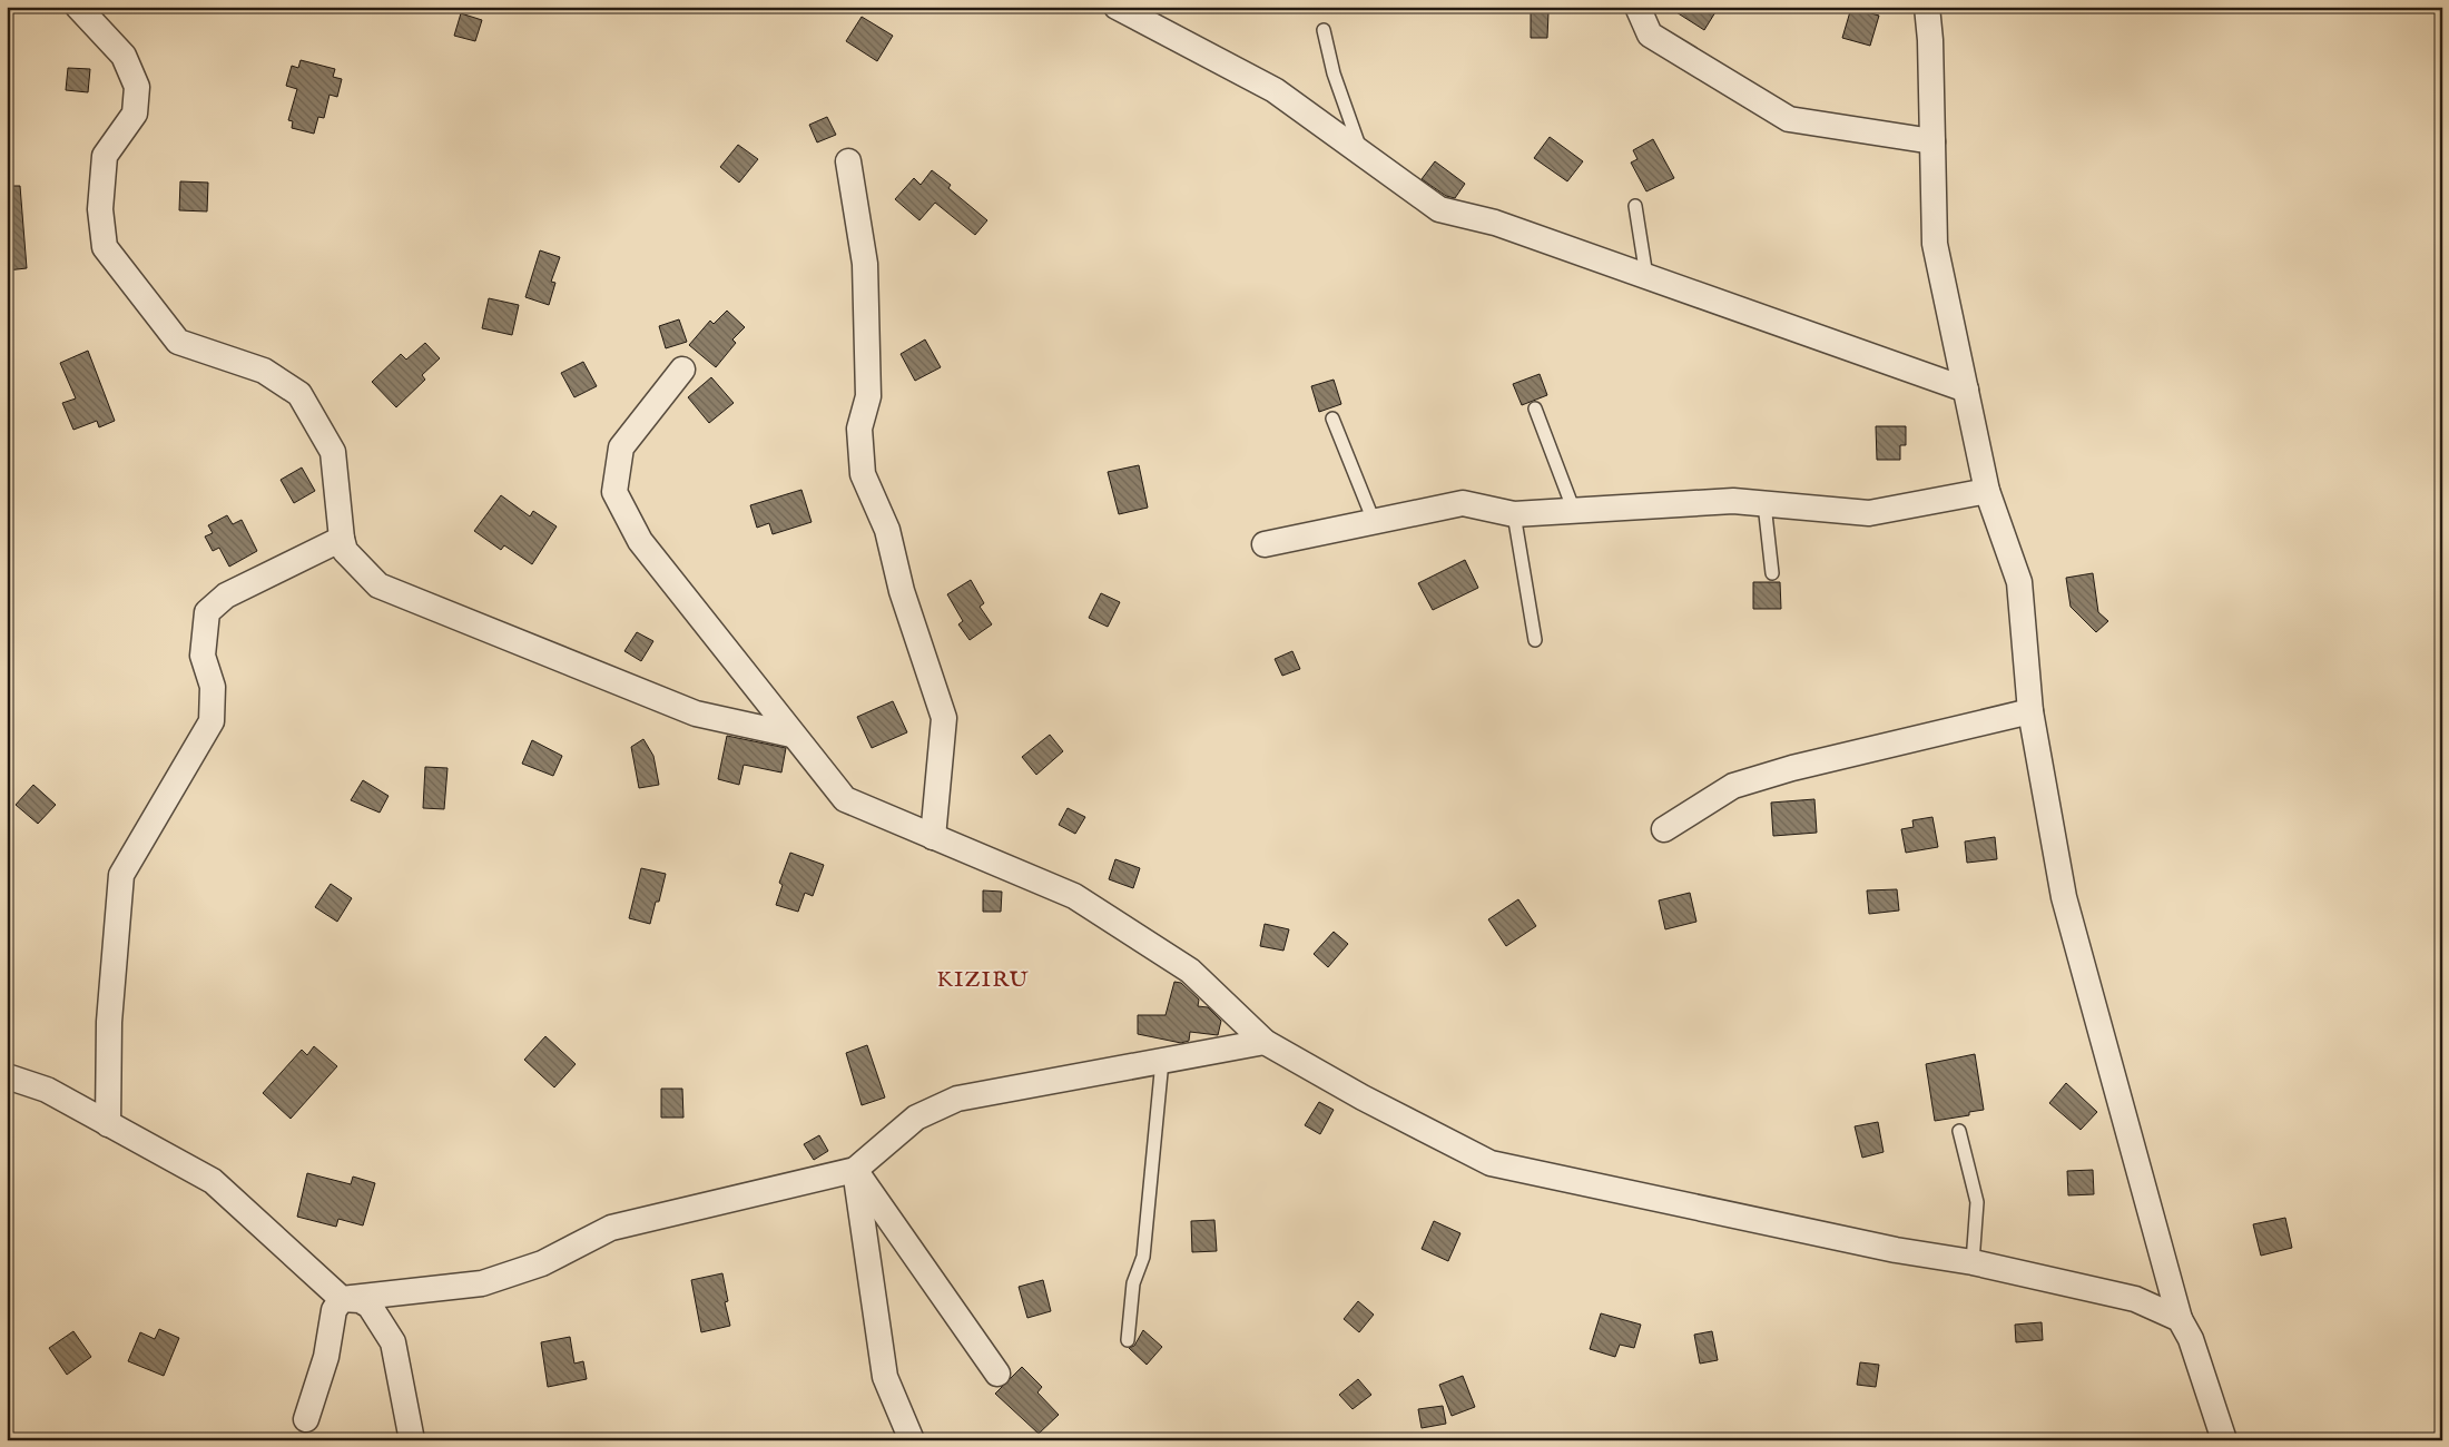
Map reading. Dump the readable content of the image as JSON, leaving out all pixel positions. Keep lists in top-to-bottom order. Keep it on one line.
{"districts":["KIZIRU"]}
